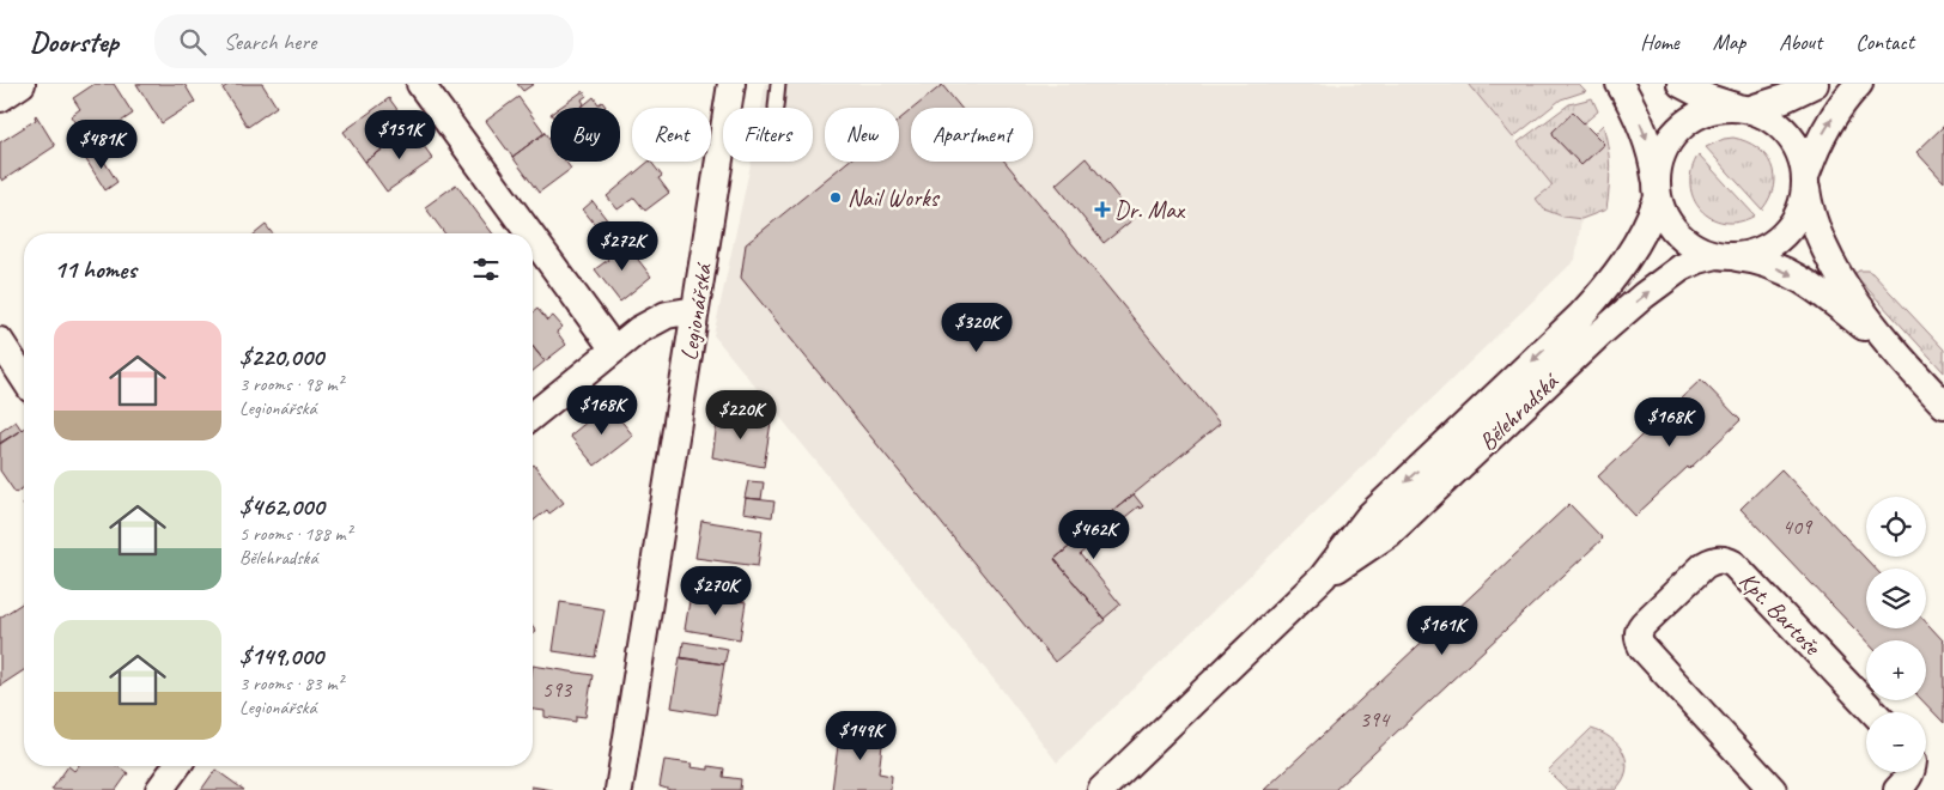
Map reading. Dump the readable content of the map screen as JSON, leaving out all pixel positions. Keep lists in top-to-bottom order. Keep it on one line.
{"streets":{"street":["Legionářská","Bělehradská","Kpt. Bartoše"]},"places":{"other":["Nail Works"],"health":["Dr. Max"]},"house_numbers":["409","593","394"],"page":{"header":"Doorstep","search":"Search here","nav":["Home","Map","About","Contact"],"chip":["Buy","Rent","Filters","New","Apartment"],"price":["$151K","$481K","$272K","$320K","$168K","$220K","$168K","$462K","$270K","$161K","$149K"],"heading":"11 homes","list":[{"name":"$220,000","note":"3 rooms · 98 m² · Legionářská"},{"name":"$462,000","note":"5 rooms · 188 m² · Bělehradská"},{"name":"$149,000","note":"3 rooms · 83 m² · Legionářská"}],"map_buttons":["+","−"]}}
